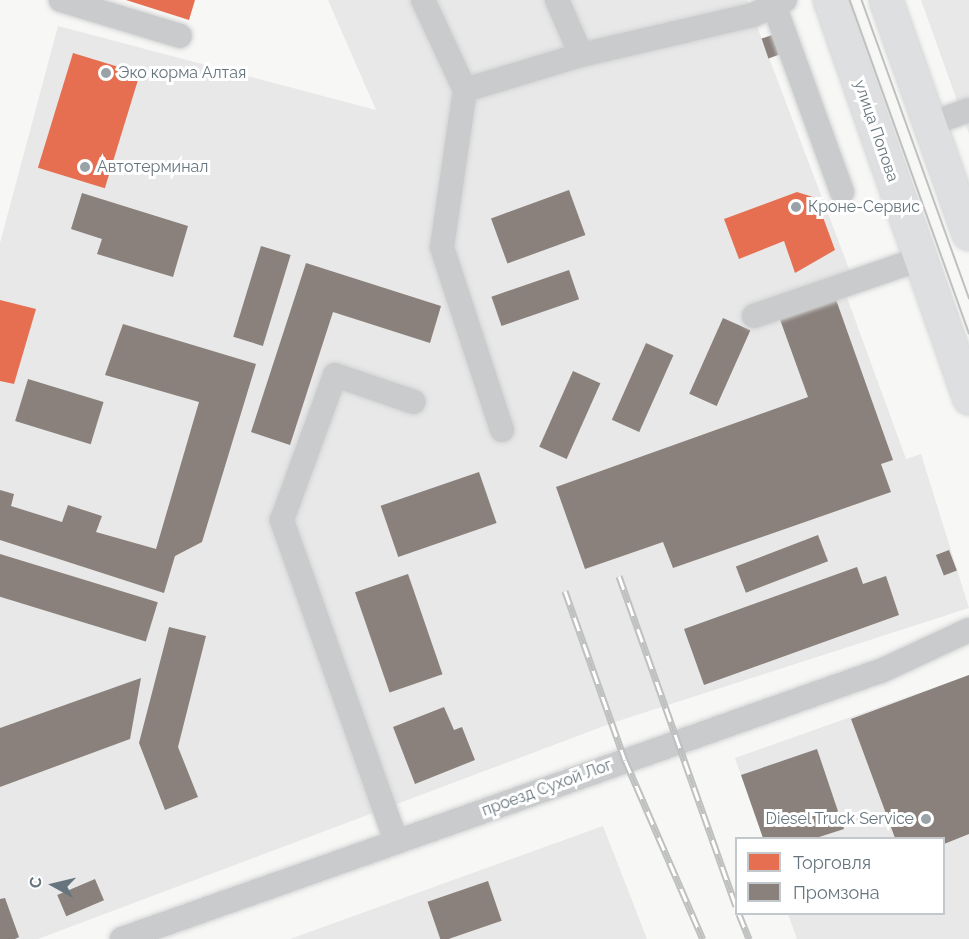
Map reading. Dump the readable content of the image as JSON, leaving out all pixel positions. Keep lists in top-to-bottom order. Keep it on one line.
{"streets":{"main road":["улица Попова"],"lane":["проезд Сухой Лог"]},"places":["Эко корма Алтая","Автотерминал","Кроне-Сервис","Diesel Truck Service"],"legend":["Торговля","Промзона"],"north":"left"}
